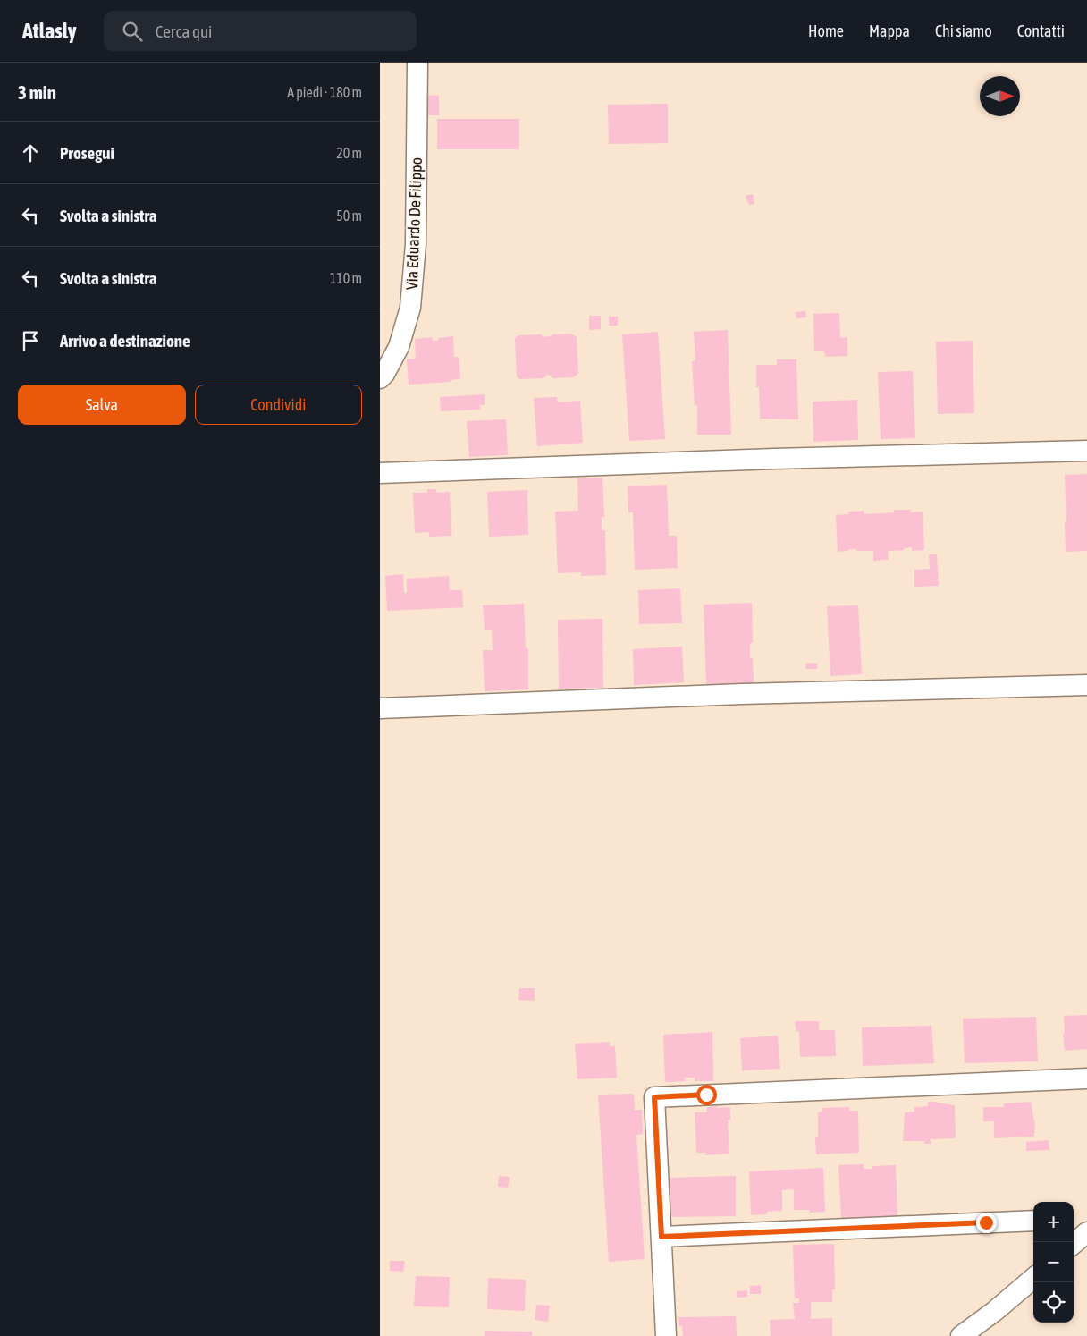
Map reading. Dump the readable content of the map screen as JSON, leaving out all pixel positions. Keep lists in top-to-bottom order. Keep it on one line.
{"streets":{"street":["Via Eduardo De Filippo"]},"north":"right","page":{"header":"Atlasly","search":"Cerca qui","nav":["Home","Mappa","Chi siamo","Contatti"],"heading":["3 min","A piedi · 180 m"],"list":[["Prosegui","20 m"],["Svolta a sinistra","50 m"],["Svolta a sinistra","110 m"],"Arrivo a destinazione"],"buttons":["Salva","Condividi"],"map_buttons":["+","−"]}}
